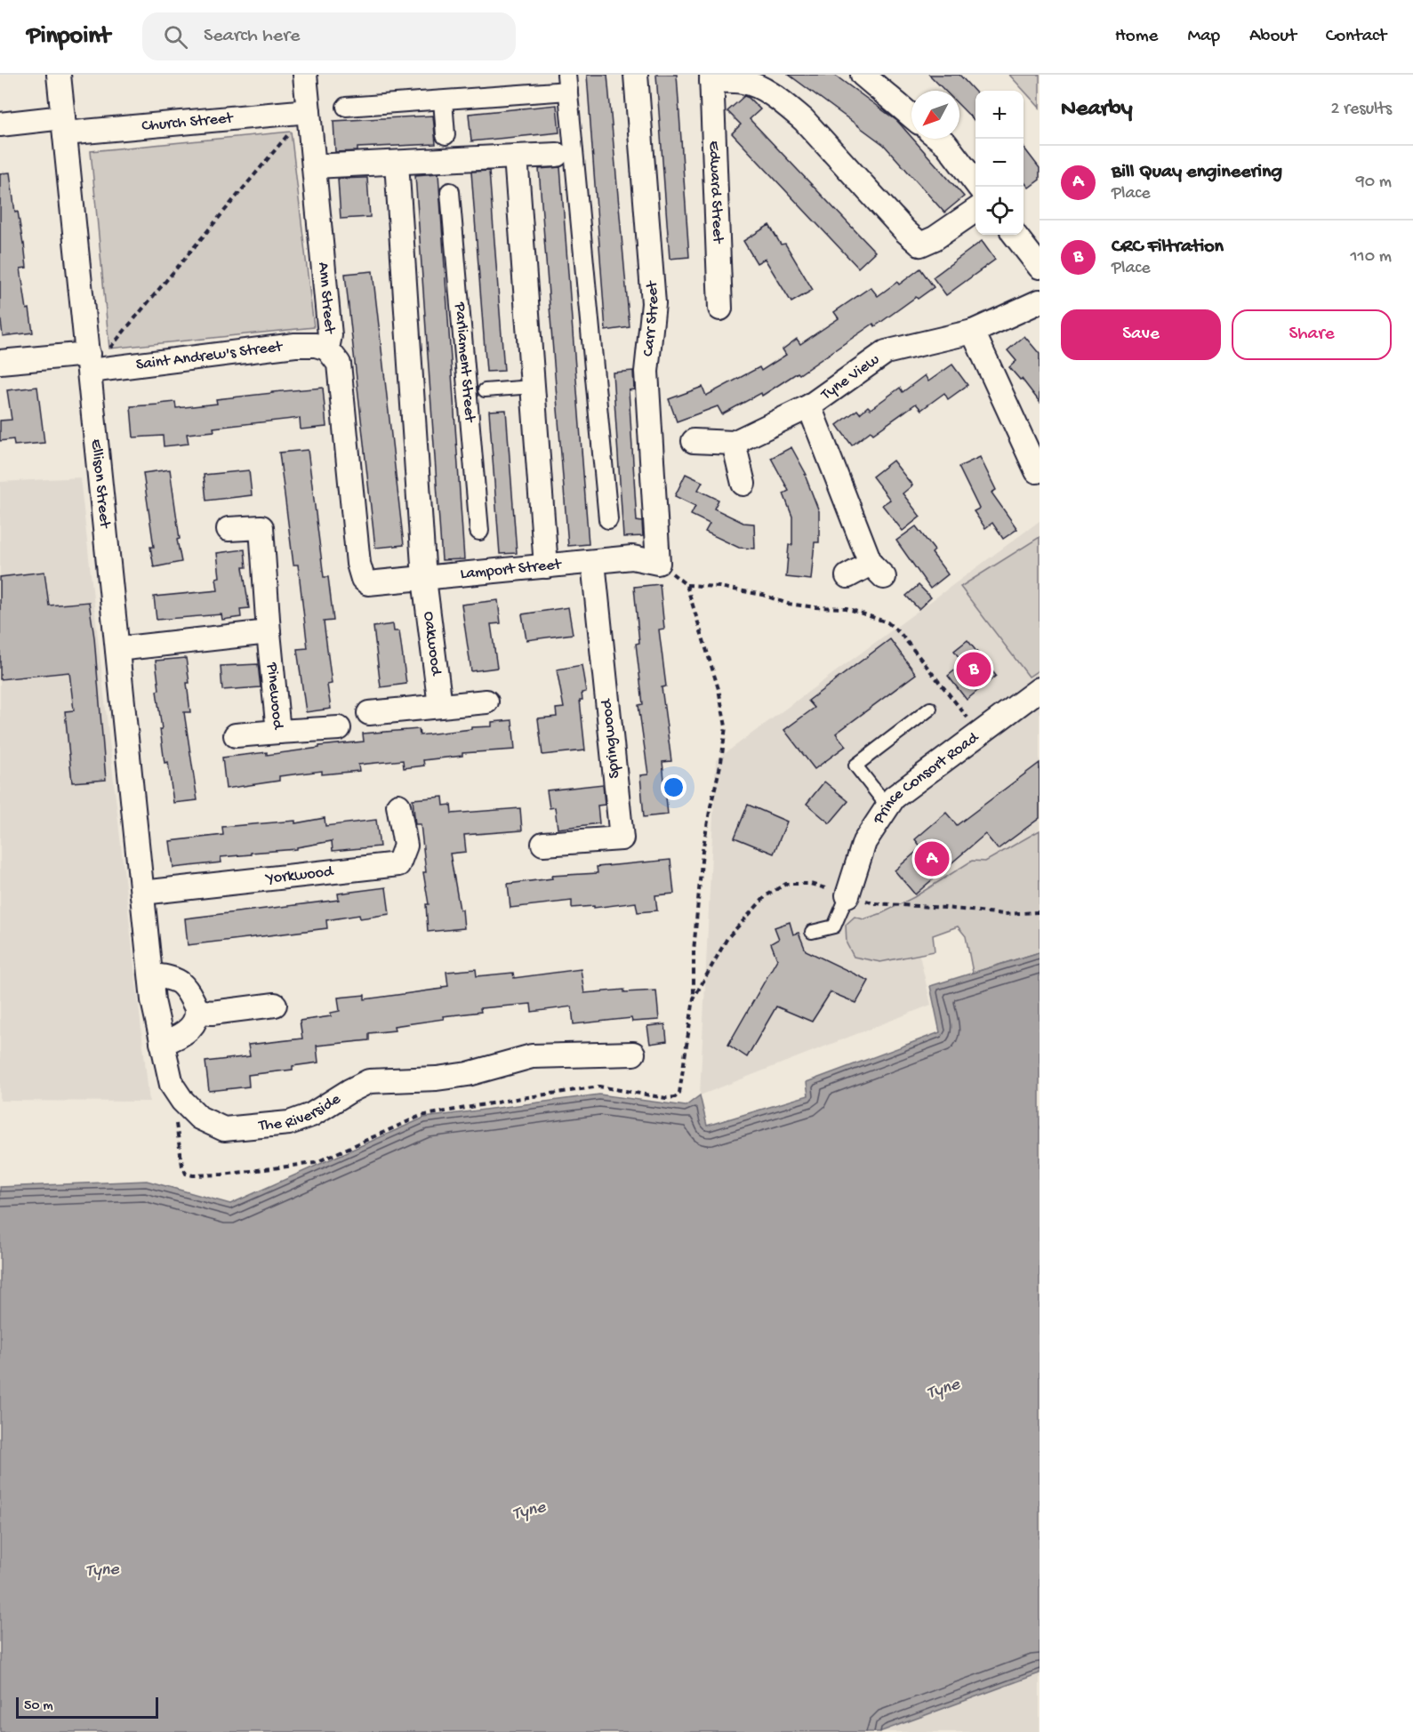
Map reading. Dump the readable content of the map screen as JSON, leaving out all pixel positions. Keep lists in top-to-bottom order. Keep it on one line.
{"streets":{"street":["Church Street","Edward Street","Ann Street","Carr Street","Saint Andrew's Street","Parliament Street","Tyne View","Ellison Street","Lamport Street","Oakwood","Pinewood","Springwood","Prince Consort Road","Yorkwood","The Riverside"]},"crossings":[["Church Street","Ann Street"],["Church Street","Ellison Street"],["Ann Street","Saint Andrew's Street"],["Ann Street","Lamport Street"],["Carr Street","Lamport Street"],["Saint Andrew's Street","Ellison Street"],["Ellison Street","Yorkwood"],["Ellison Street","The Riverside"],["Lamport Street","Oakwood"],["Lamport Street","Springwood"],["Yorkwood","The Riverside"]],"water":["Tyne"],"scale_bar":"50 m","north":"bottom left","page":{"header":"Pinpoint","search":"Search here","nav":["Home","Map","About","Contact"],"heading":["Nearby","2 results"],"map_buttons":["+","−"],"list":[{"mark":"A","name":"Bill Quay engineering","note":"Place","value":"90 m"},{"mark":"B","name":"CRC Filtration","note":"Place","value":"110 m"}],"buttons":["Save","Share"],"pins":["B","A"],"scale":"50 m"}}
